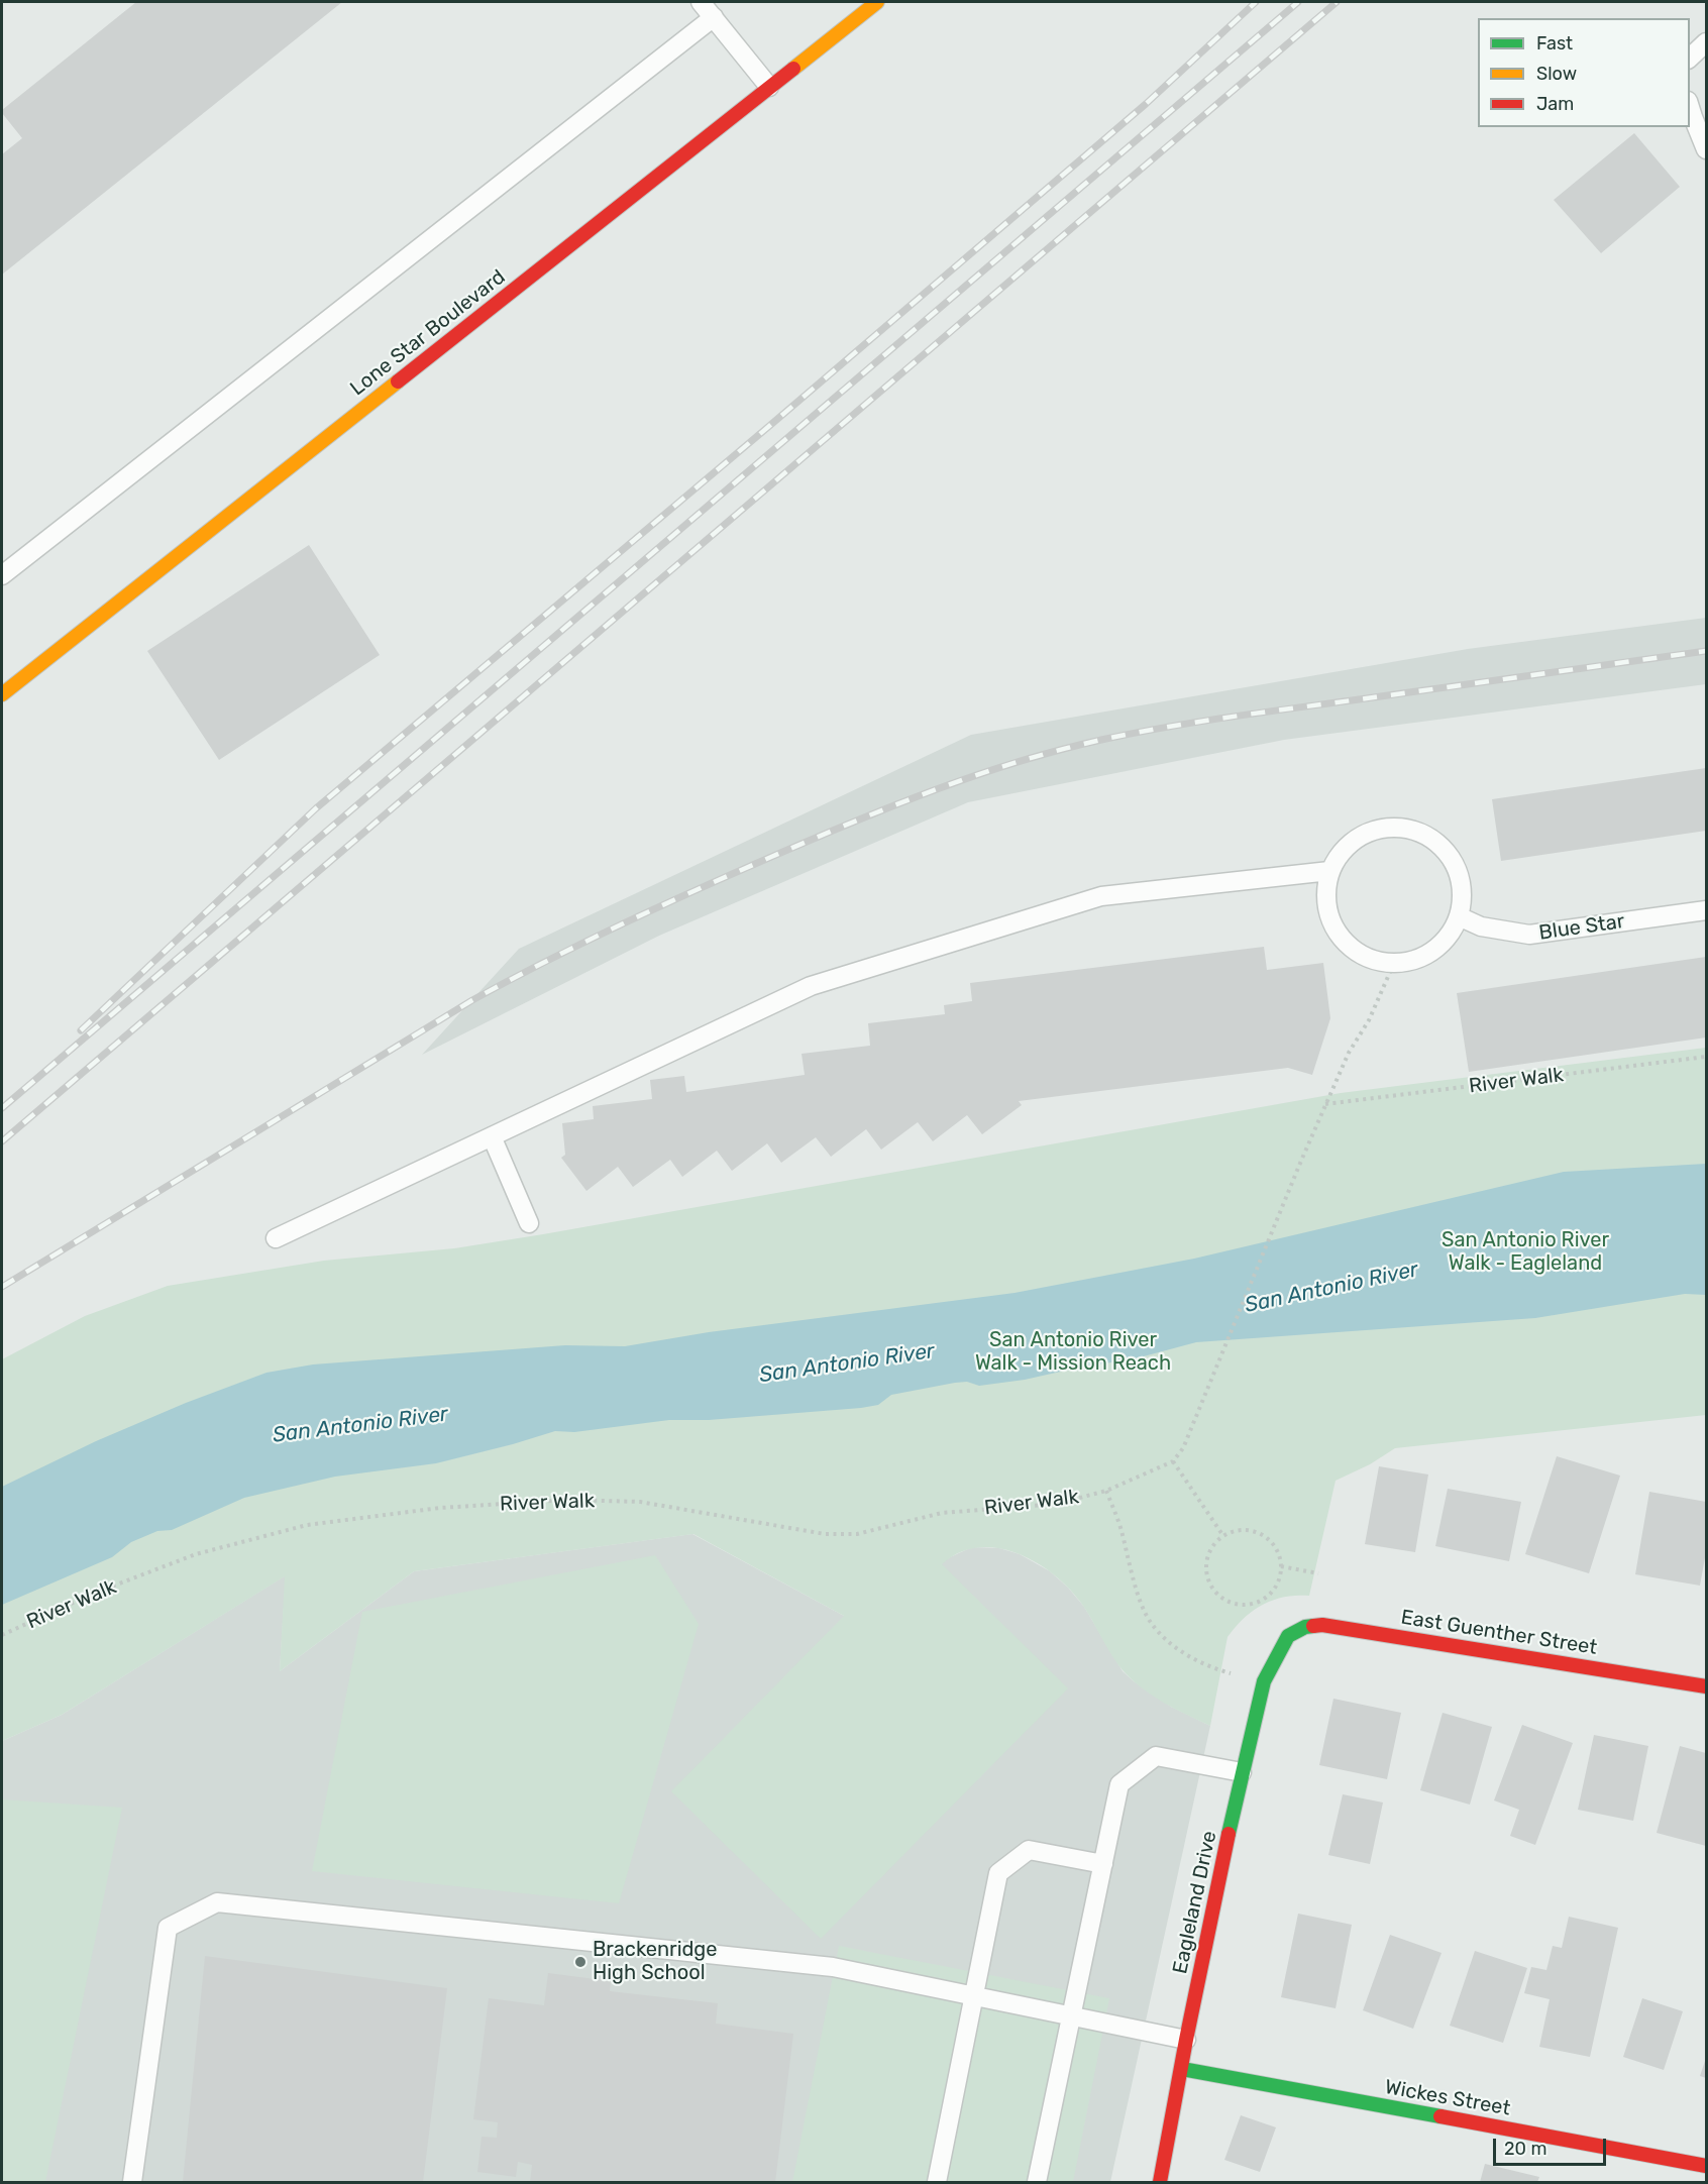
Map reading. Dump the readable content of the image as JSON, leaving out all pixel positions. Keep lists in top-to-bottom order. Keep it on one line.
{"streets":{"street":["Lone Star Boulevard","East Guenther Street","Eagleland Drive","Wickes Street"],"lane":["Blue Star"],"path":["River Walk"]},"crossings":[["Blue Star","River Walk"],["East Guenther Street","Eagleland Drive"],["Eagleland Drive","Wickes Street"]],"water":["San Antonio River"],"parks":["San Antonio River Walk - Eagleland","San Antonio River Walk - Mission Reach"],"places":["Brackenridge High School"],"legend":["Fast","Slow","Jam"],"scale_bar":"20 m"}
